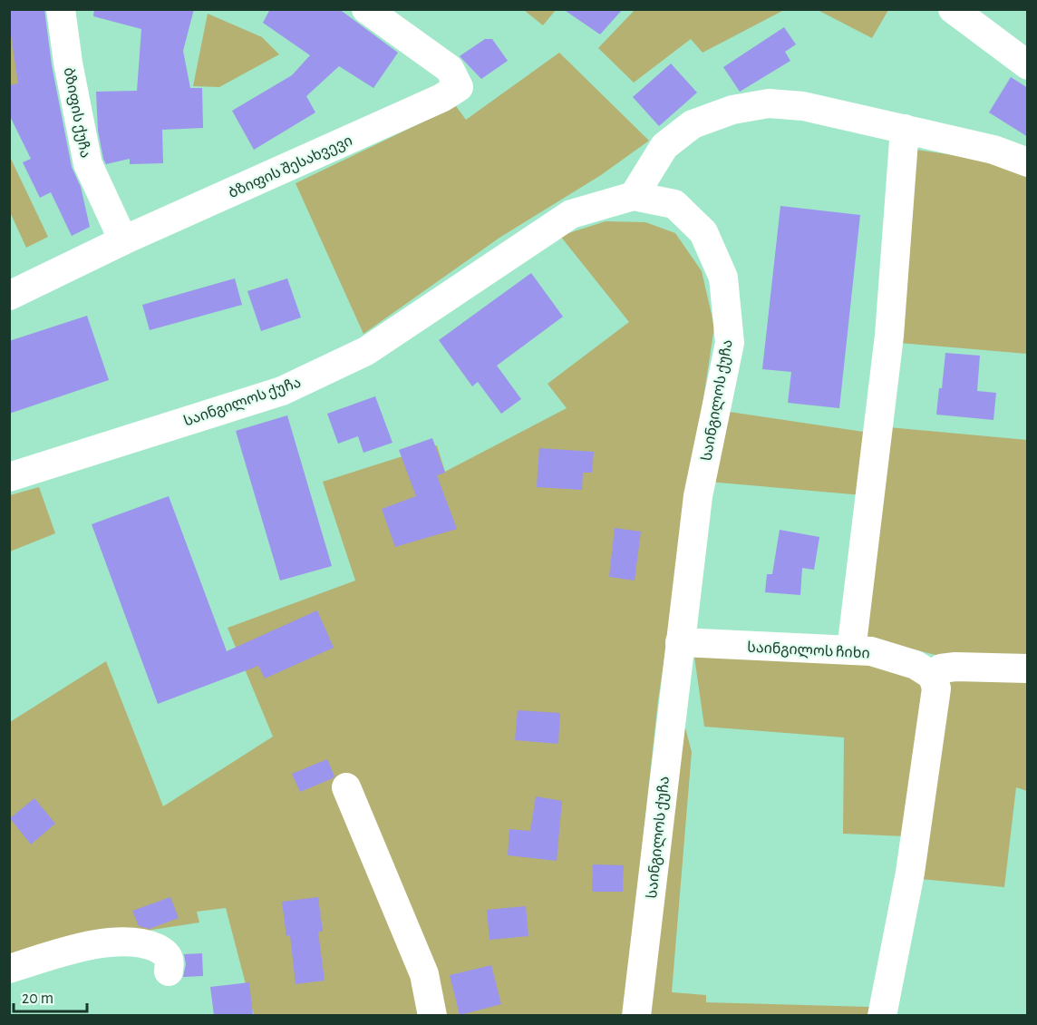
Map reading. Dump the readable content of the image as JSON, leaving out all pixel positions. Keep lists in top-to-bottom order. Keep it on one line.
{"streets":{"street":["ბზიფის ქუჩა","ბზიფის შესახვევი","საინგილოს ქუჩა","საინგილოს ჩიხი"]},"crossings":[["ბზიფის ქუჩა","ბზიფის შესახვევი"],["საინგილოს ქუჩა","საინგილოს ჩიხი"]],"scale_bar":"20 m"}
